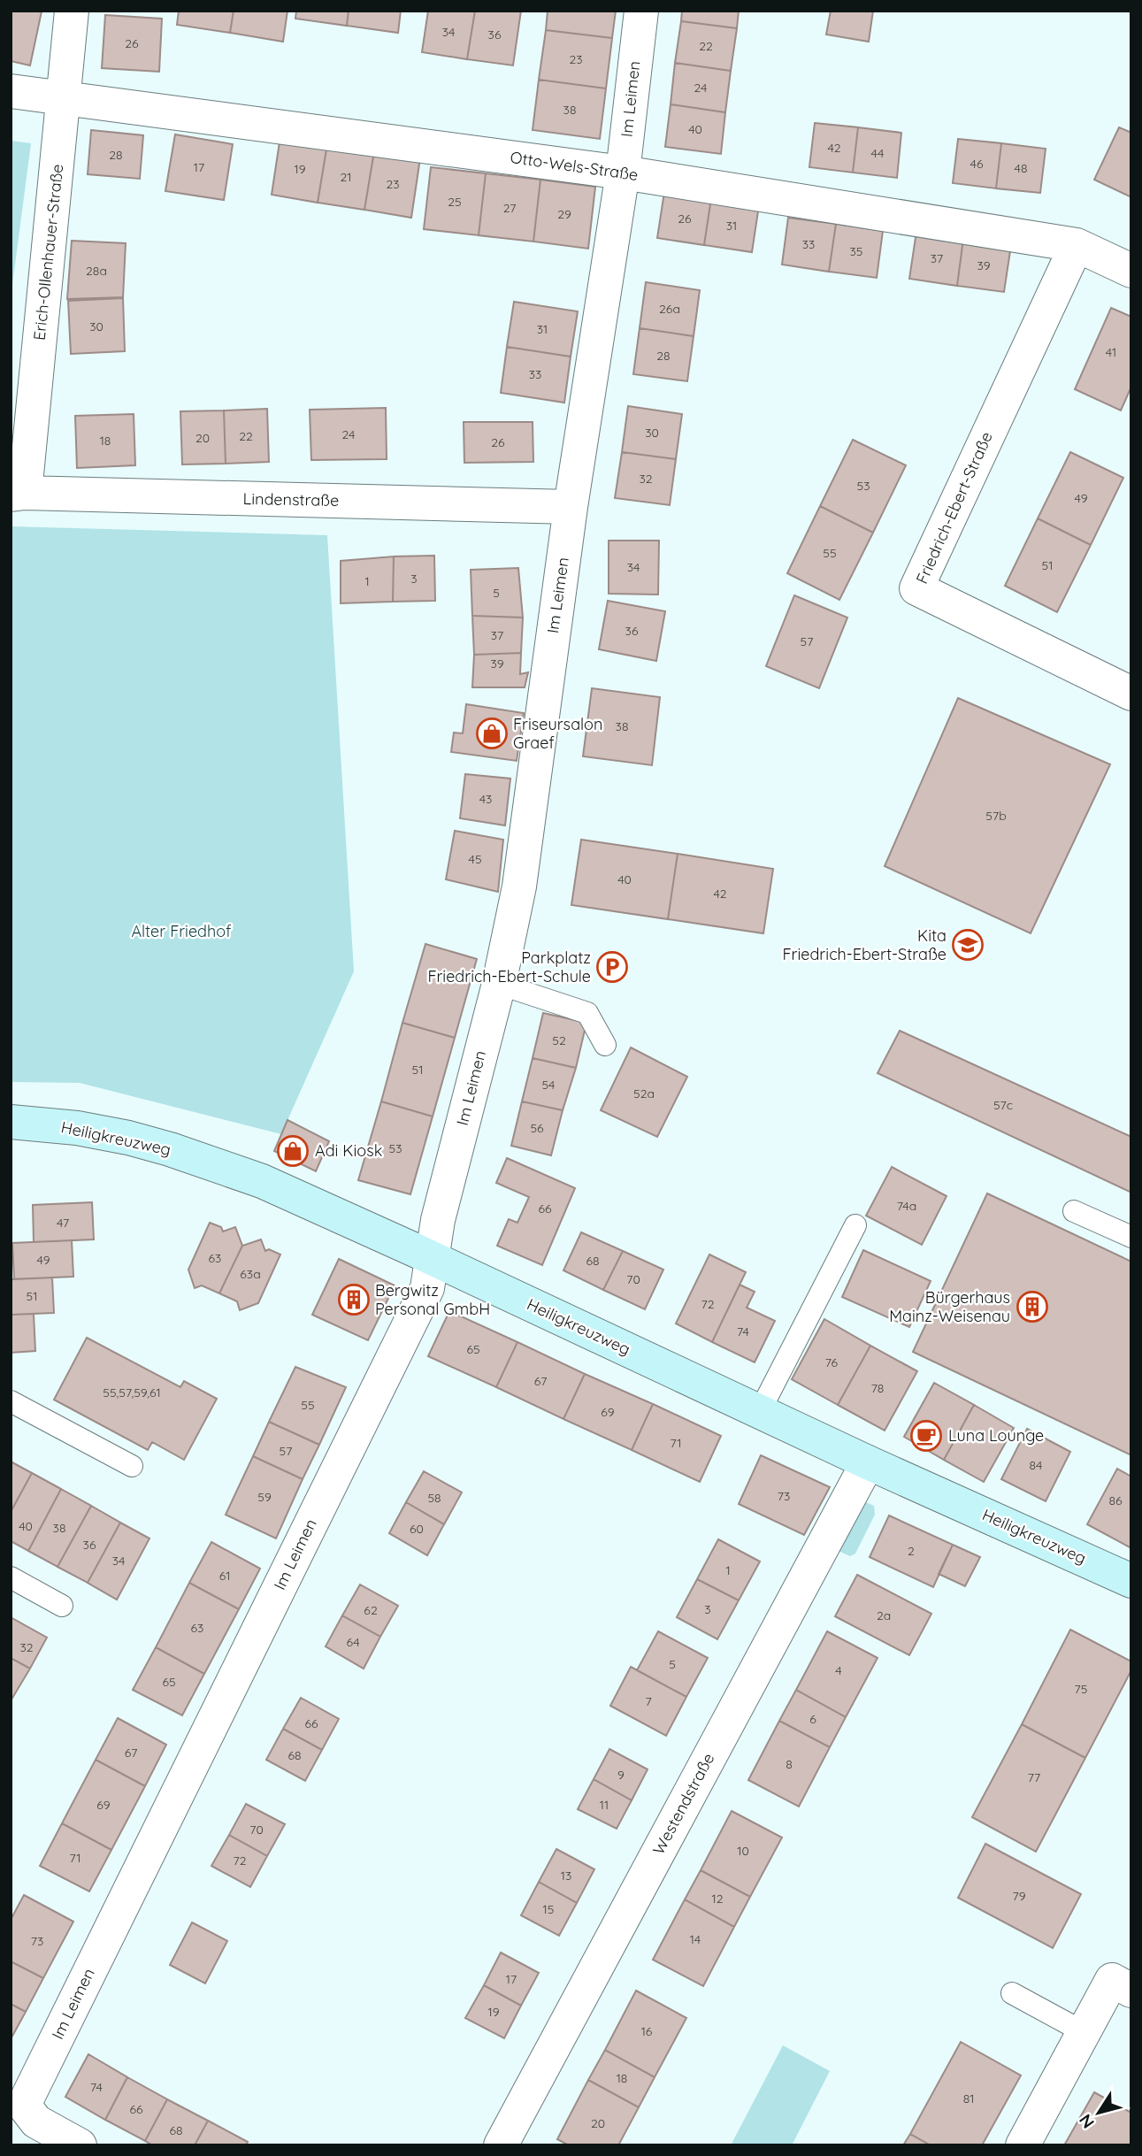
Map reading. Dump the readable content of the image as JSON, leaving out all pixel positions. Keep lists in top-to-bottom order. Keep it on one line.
{"streets":{"street":["Im Leimen","Otto-Wels-Straße","Erich-Ollenhauer-Straße","Lindenstraße","Friedrich-Ebert-Straße","Heiligkreuzweg","Westendstraße"]},"crossings":[["Im Leimen","Otto-Wels-Straße"],["Im Leimen","Lindenstraße"],["Im Leimen","Heiligkreuzweg"],["Otto-Wels-Straße","Erich-Ollenhauer-Straße"],["Otto-Wels-Straße","Friedrich-Ebert-Straße"],["Erich-Ollenhauer-Straße","Lindenstraße"],["Heiligkreuzweg","Westendstraße"]],"parks":["Alter Friedhof"],"places":{"shop":["Friseursalon Graef","Adi Kiosk"],"school or university":["Kita Friedrich-Ebert-Straße"],"parking":["Parkplatz Friedrich-Ebert-Schule"],"building":["Bergwitz Personal GmbH","Bürgerhaus Mainz-Weisenau"],"cafe":["Luna Lounge"]},"house_numbers":["34","36","26","22","23","24","38","40","42","44","28","46","17","48","19","21","23","25","27","29","26","31","33","35","37","39","28a","26a","30","31","41","28","33","30","24","22","20","18","26","32","53","49","55","51","34","3","1","5","36","37","57","39","38","43","57b","45","40","42","52","51","54","52a","57c","56","53","74a","66","47","63","49","68","63a","70","51","72","74","65","76","67","78","55,57,59,61","55","69","71","57","84","73","59","58","86","40","38","60","36","2","34","1","61","3","62","2a","63","64","32","5","4","65","75","7","6","66","67","68","8","9","77","69","11","70","10","71","72","13","79","12","15","14","73","17","19","16","18","74","81","66","20","68"],"north":"bottom left"}
